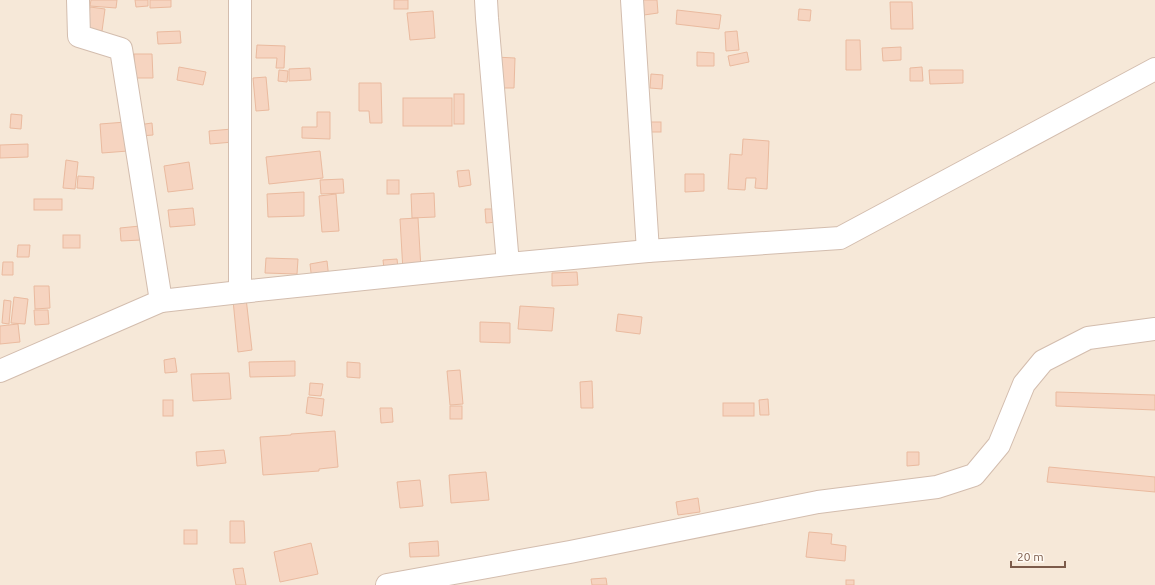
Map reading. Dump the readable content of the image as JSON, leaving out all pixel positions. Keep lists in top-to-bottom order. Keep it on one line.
{"scale_bar":"20 m"}
